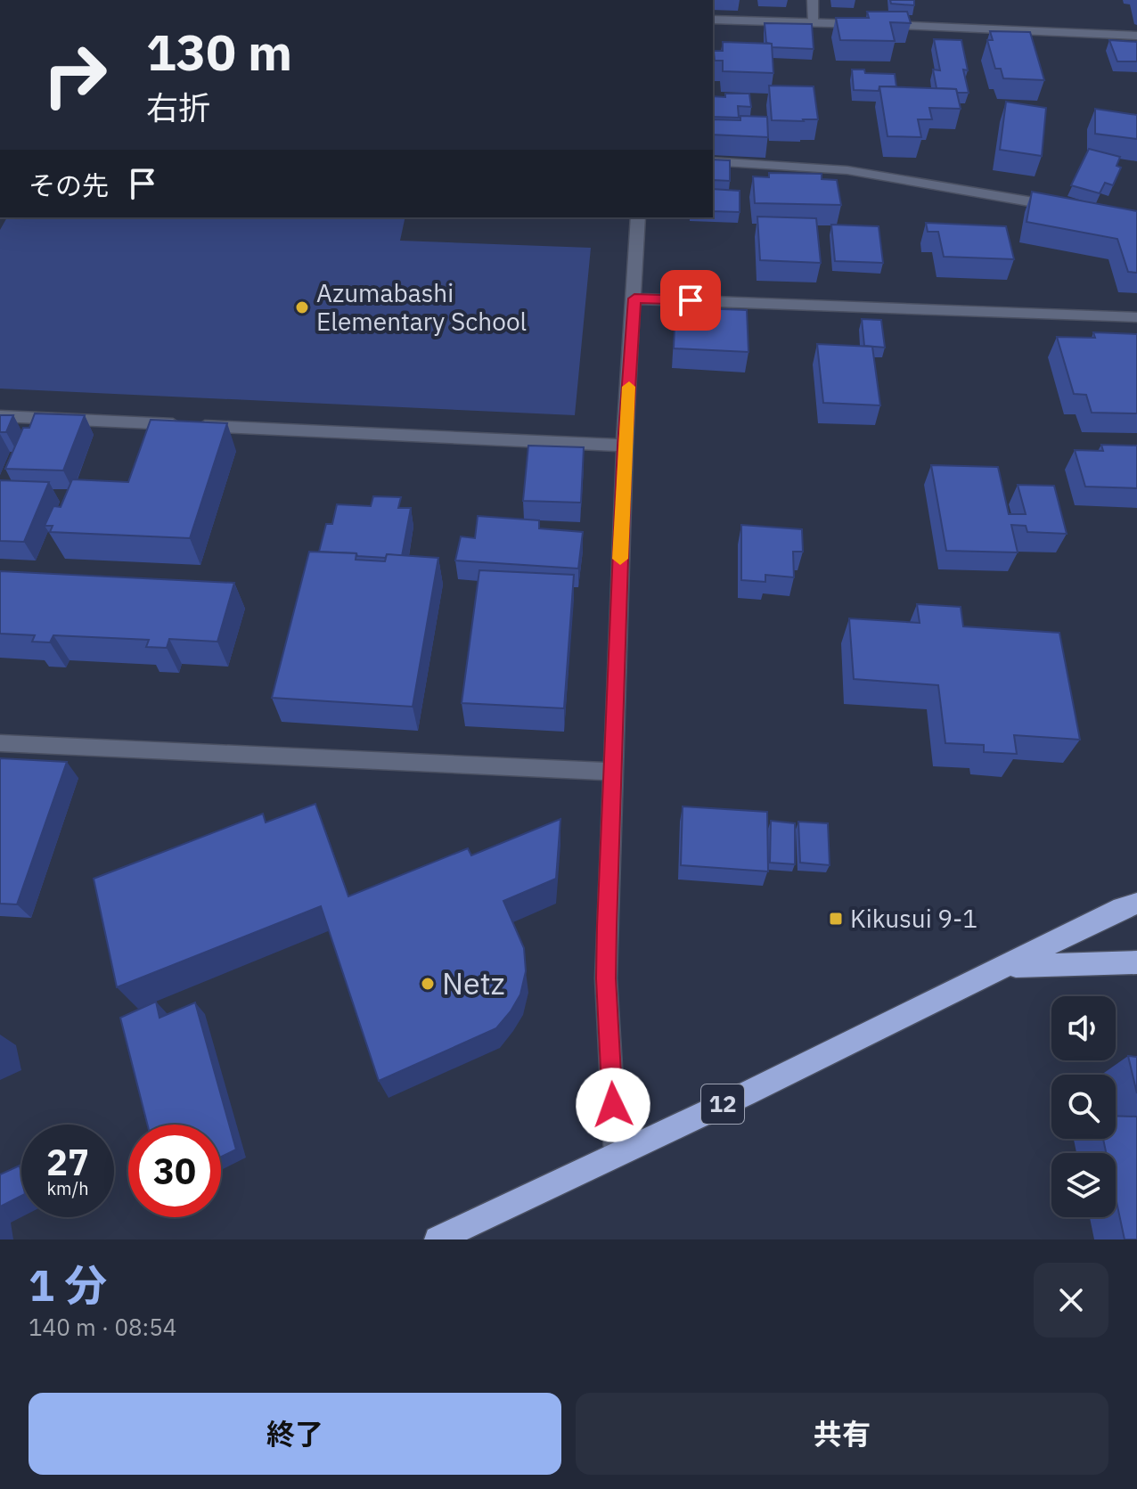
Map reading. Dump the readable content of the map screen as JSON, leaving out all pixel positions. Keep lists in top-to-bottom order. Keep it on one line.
{"streets":{"highway":["12"]},"places":{"other":["Azumabashi Elementary School","Netz"],"transit":["Kikusui 9-1"]},"page":{"turn":["130 m","右折"],"then":"その先","speed":"27 km/h","limit":"30","heading":["1 分","140 m · 08:54"],"buttons":["終了","共有"]}}
